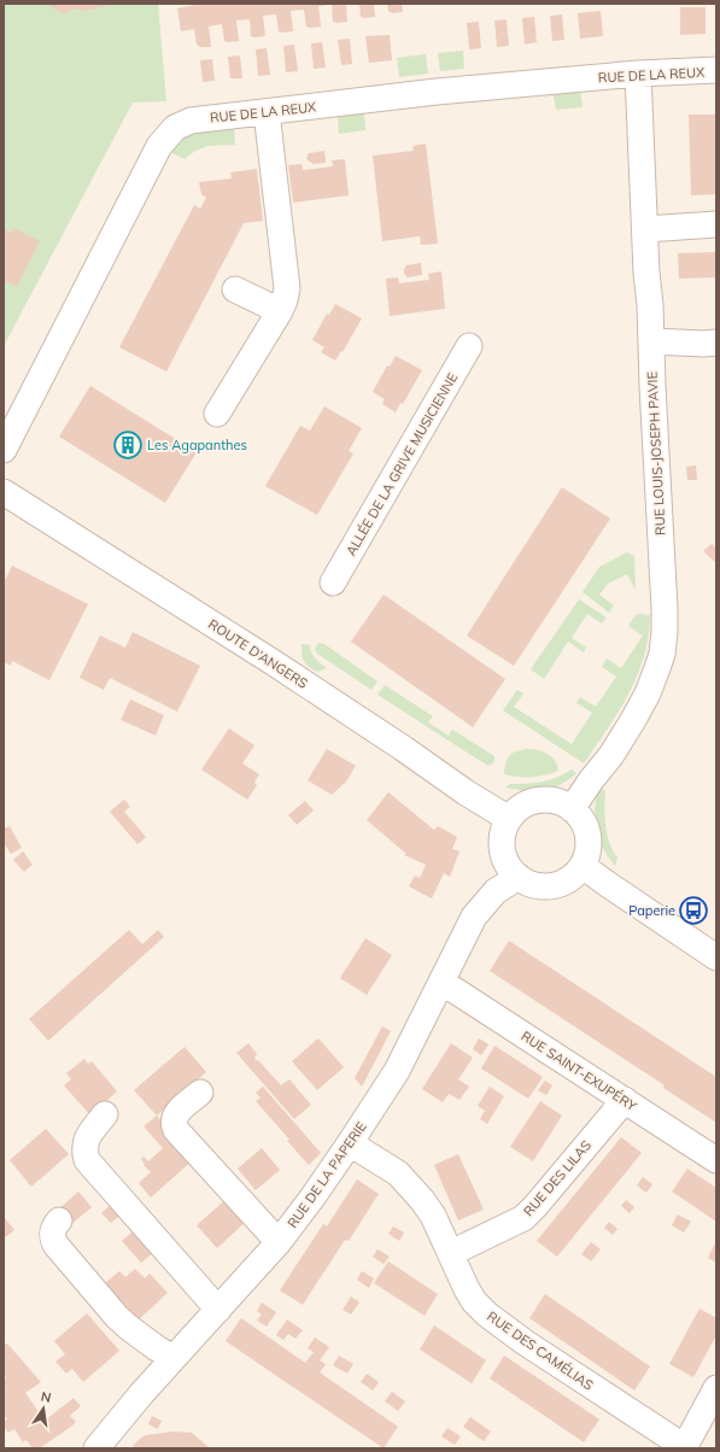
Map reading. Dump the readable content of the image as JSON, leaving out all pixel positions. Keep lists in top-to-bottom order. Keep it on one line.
{"streets":{"street":["RUE DE LA REUX","RUE LOUIS-JOSEPH PAVIE","ALLÉE DE LA GRIVE MUSICIENNE","ROUTE D’ANGERS","RUE SAINT-EXUPÉRY","RUE DE LA PAPERIE","RUE DES LILAS","RUE DES CAMÉLIAS"]},"crossings":[["RUE DE LA REUX","RUE LOUIS-JOSEPH PAVIE"],["RUE LOUIS-JOSEPH PAVIE","ROUTE D’ANGERS"],["RUE LOUIS-JOSEPH PAVIE","RUE DE LA PAPERIE"],["ROUTE D’ANGERS","RUE DE LA PAPERIE"],["RUE SAINT-EXUPÉRY","RUE DE LA PAPERIE"],["RUE SAINT-EXUPÉRY","RUE DES LILAS"],["RUE DE LA PAPERIE","RUE DES CAMÉLIAS"],["RUE DES LILAS","RUE DES CAMÉLIAS"]],"places":{"building":["Les Agapanthes"],"bus stop":["Paperie"]},"north":"top"}
